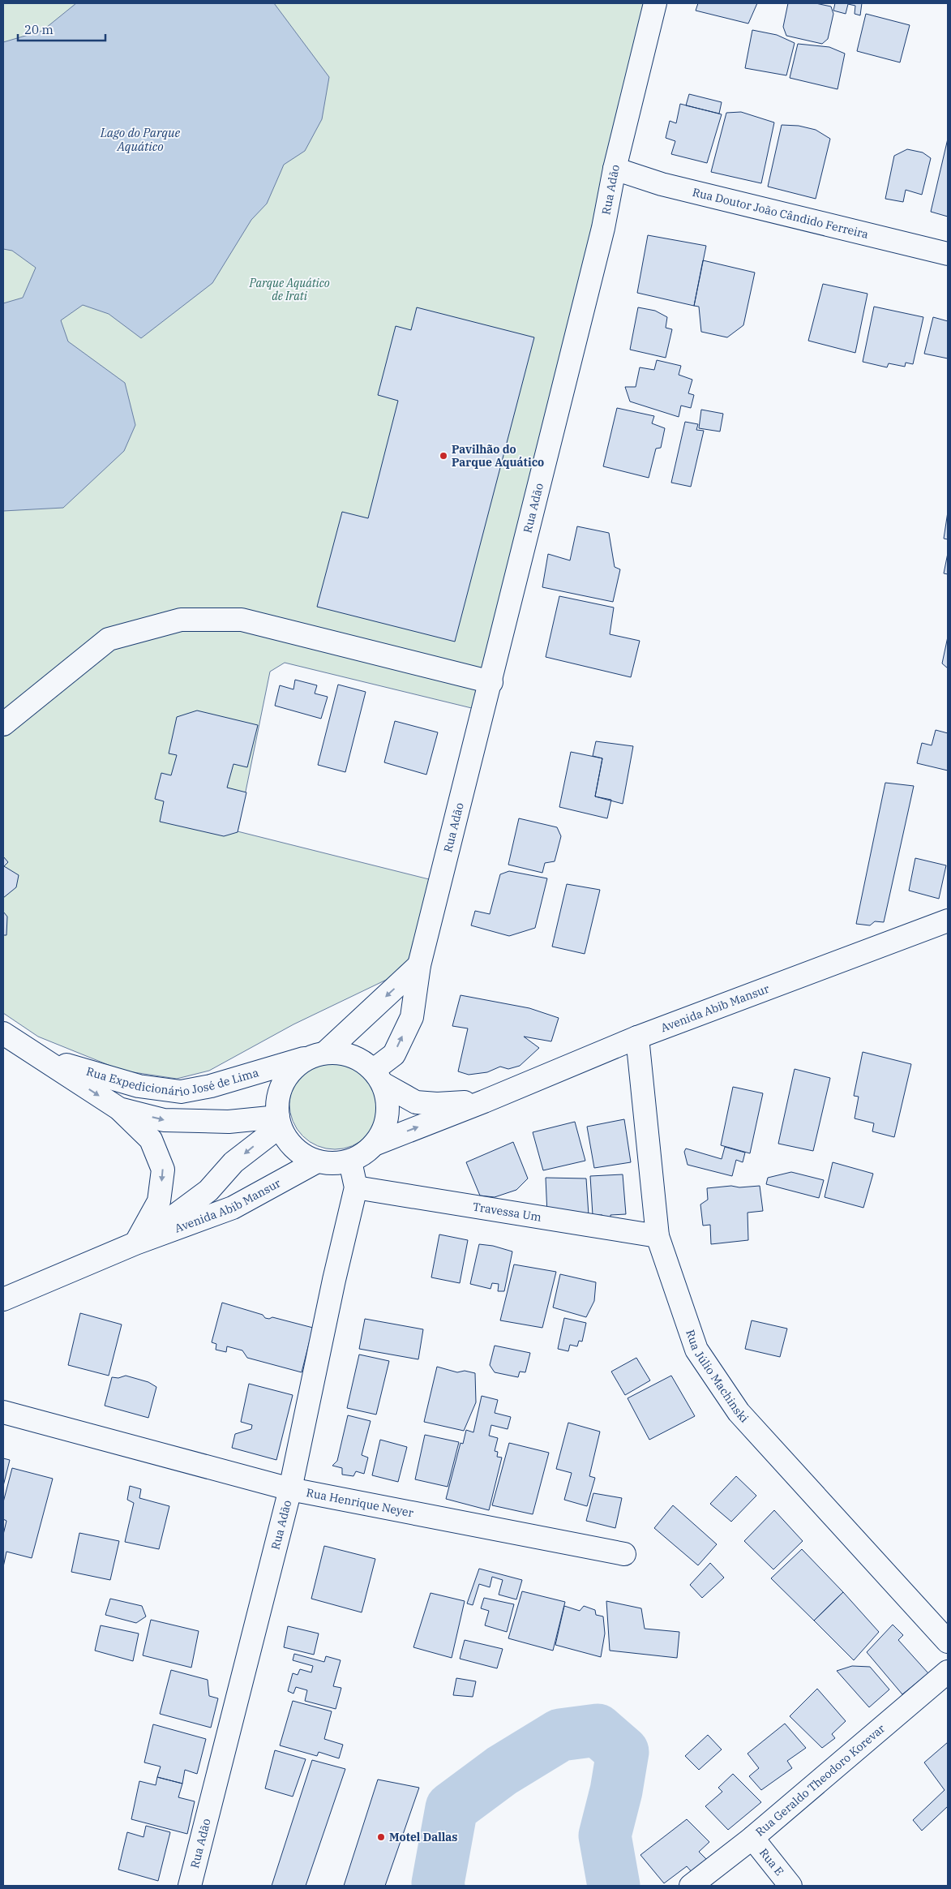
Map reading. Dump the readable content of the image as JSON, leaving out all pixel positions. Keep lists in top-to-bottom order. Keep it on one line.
{"streets":{"street":["Rua Adão","Rua Doutor João Cândido Ferreira","Avenida Abib Mansur","Rua Expedicionário José de Lima","Travessa Um","Rua Júlio Machinski","Rua Henrique Neyer","Rua Geraldo Theodoro Korevar","Rua E"]},"crossings":[["Rua Adão","Rua Doutor João Cândido Ferreira"],["Rua Adão","Avenida Abib Mansur"],["Rua Adão","Rua Expedicionário José de Lima"],["Rua Adão","Travessa Um"],["Rua Adão","Rua Henrique Neyer"],["Avenida Abib Mansur","Rua Expedicionário José de Lima"],["Avenida Abib Mansur","Rua Júlio Machinski"],["Travessa Um","Rua Júlio Machinski"],["Rua Geraldo Theodoro Korevar","Rua E"]],"water":["Lago do Parque Aquático"],"parks":["Parque Aquático de Irati"],"places":["Pavilhão do Parque Aquático","Motel Dallas"],"scale_bar":"20 m"}
